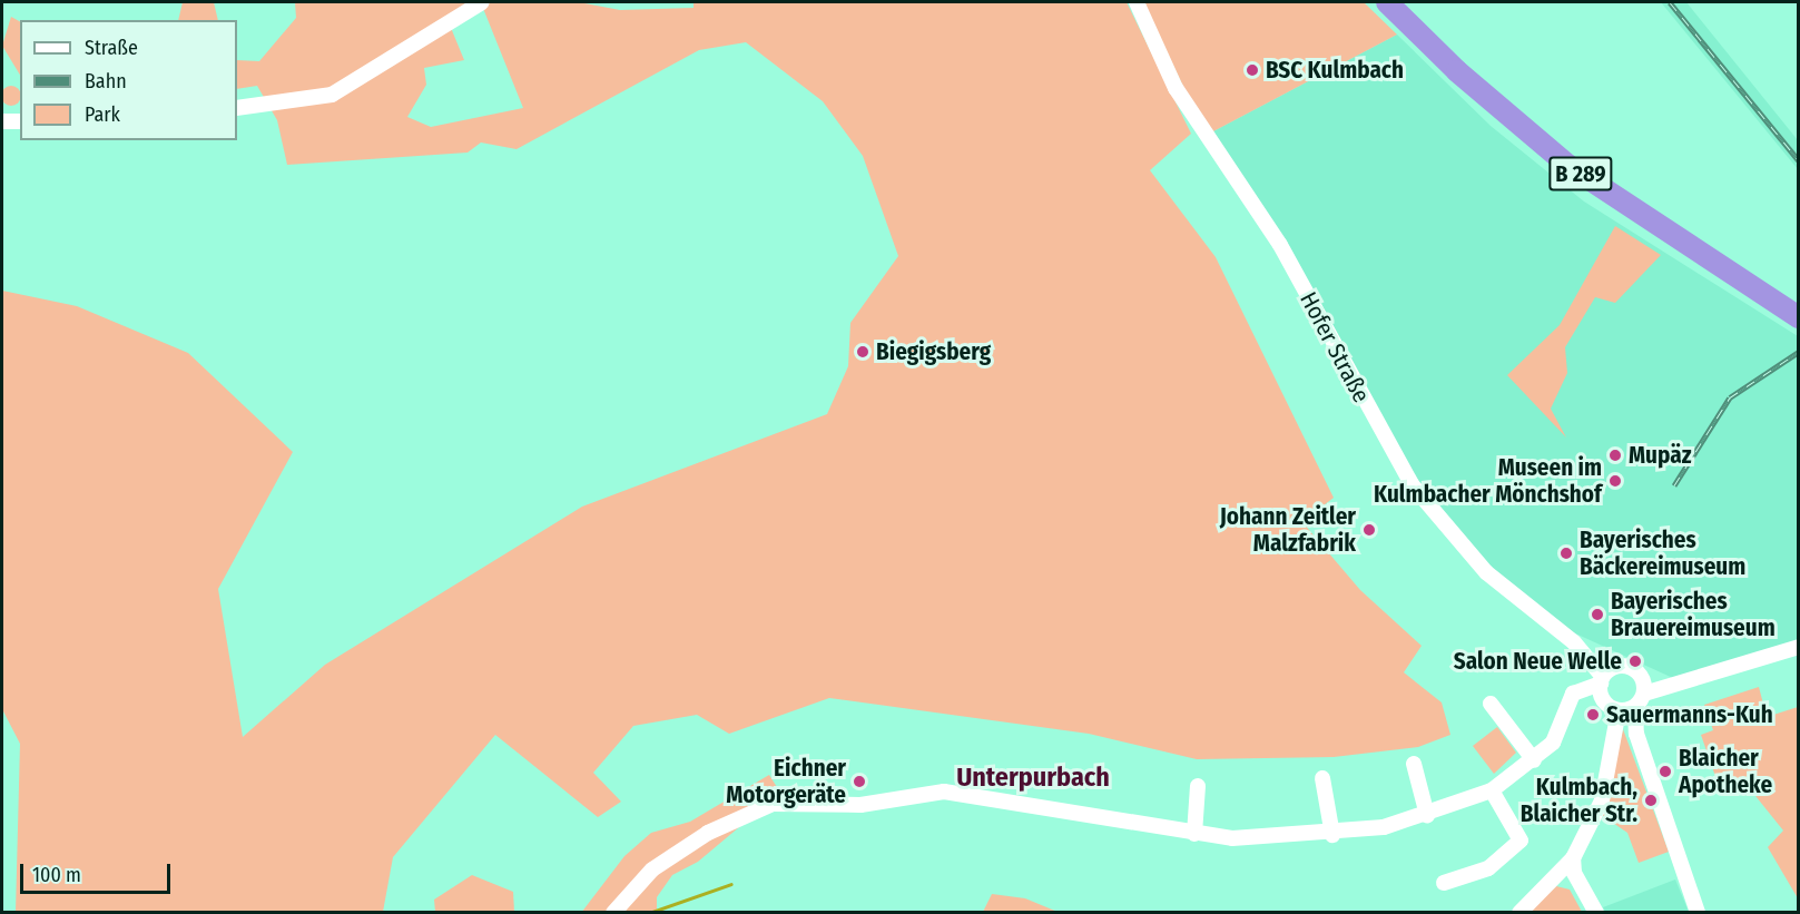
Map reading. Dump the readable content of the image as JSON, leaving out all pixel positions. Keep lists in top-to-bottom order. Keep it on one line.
{"streets":{"highway":["B 289"],"street":["Hofer Straße"]},"districts":["Unterpurbach"],"places":["BSC Kulmbach","Biegigsberg","Mupäz","Museen im Kulmbacher Mönchshof","Johann Zeitler Malzfabrik","Bayerisches Bäckereimuseum","Bayerisches Brauereimuseum","Salon Neue Welle","Sauermanns-Kuh","Blaicher Apotheke","Eichner Motorgeräte","Kulmbach, Blaicher Str."],"legend":["Straße","Bahn","Park"],"scale_bar":"100 m"}
